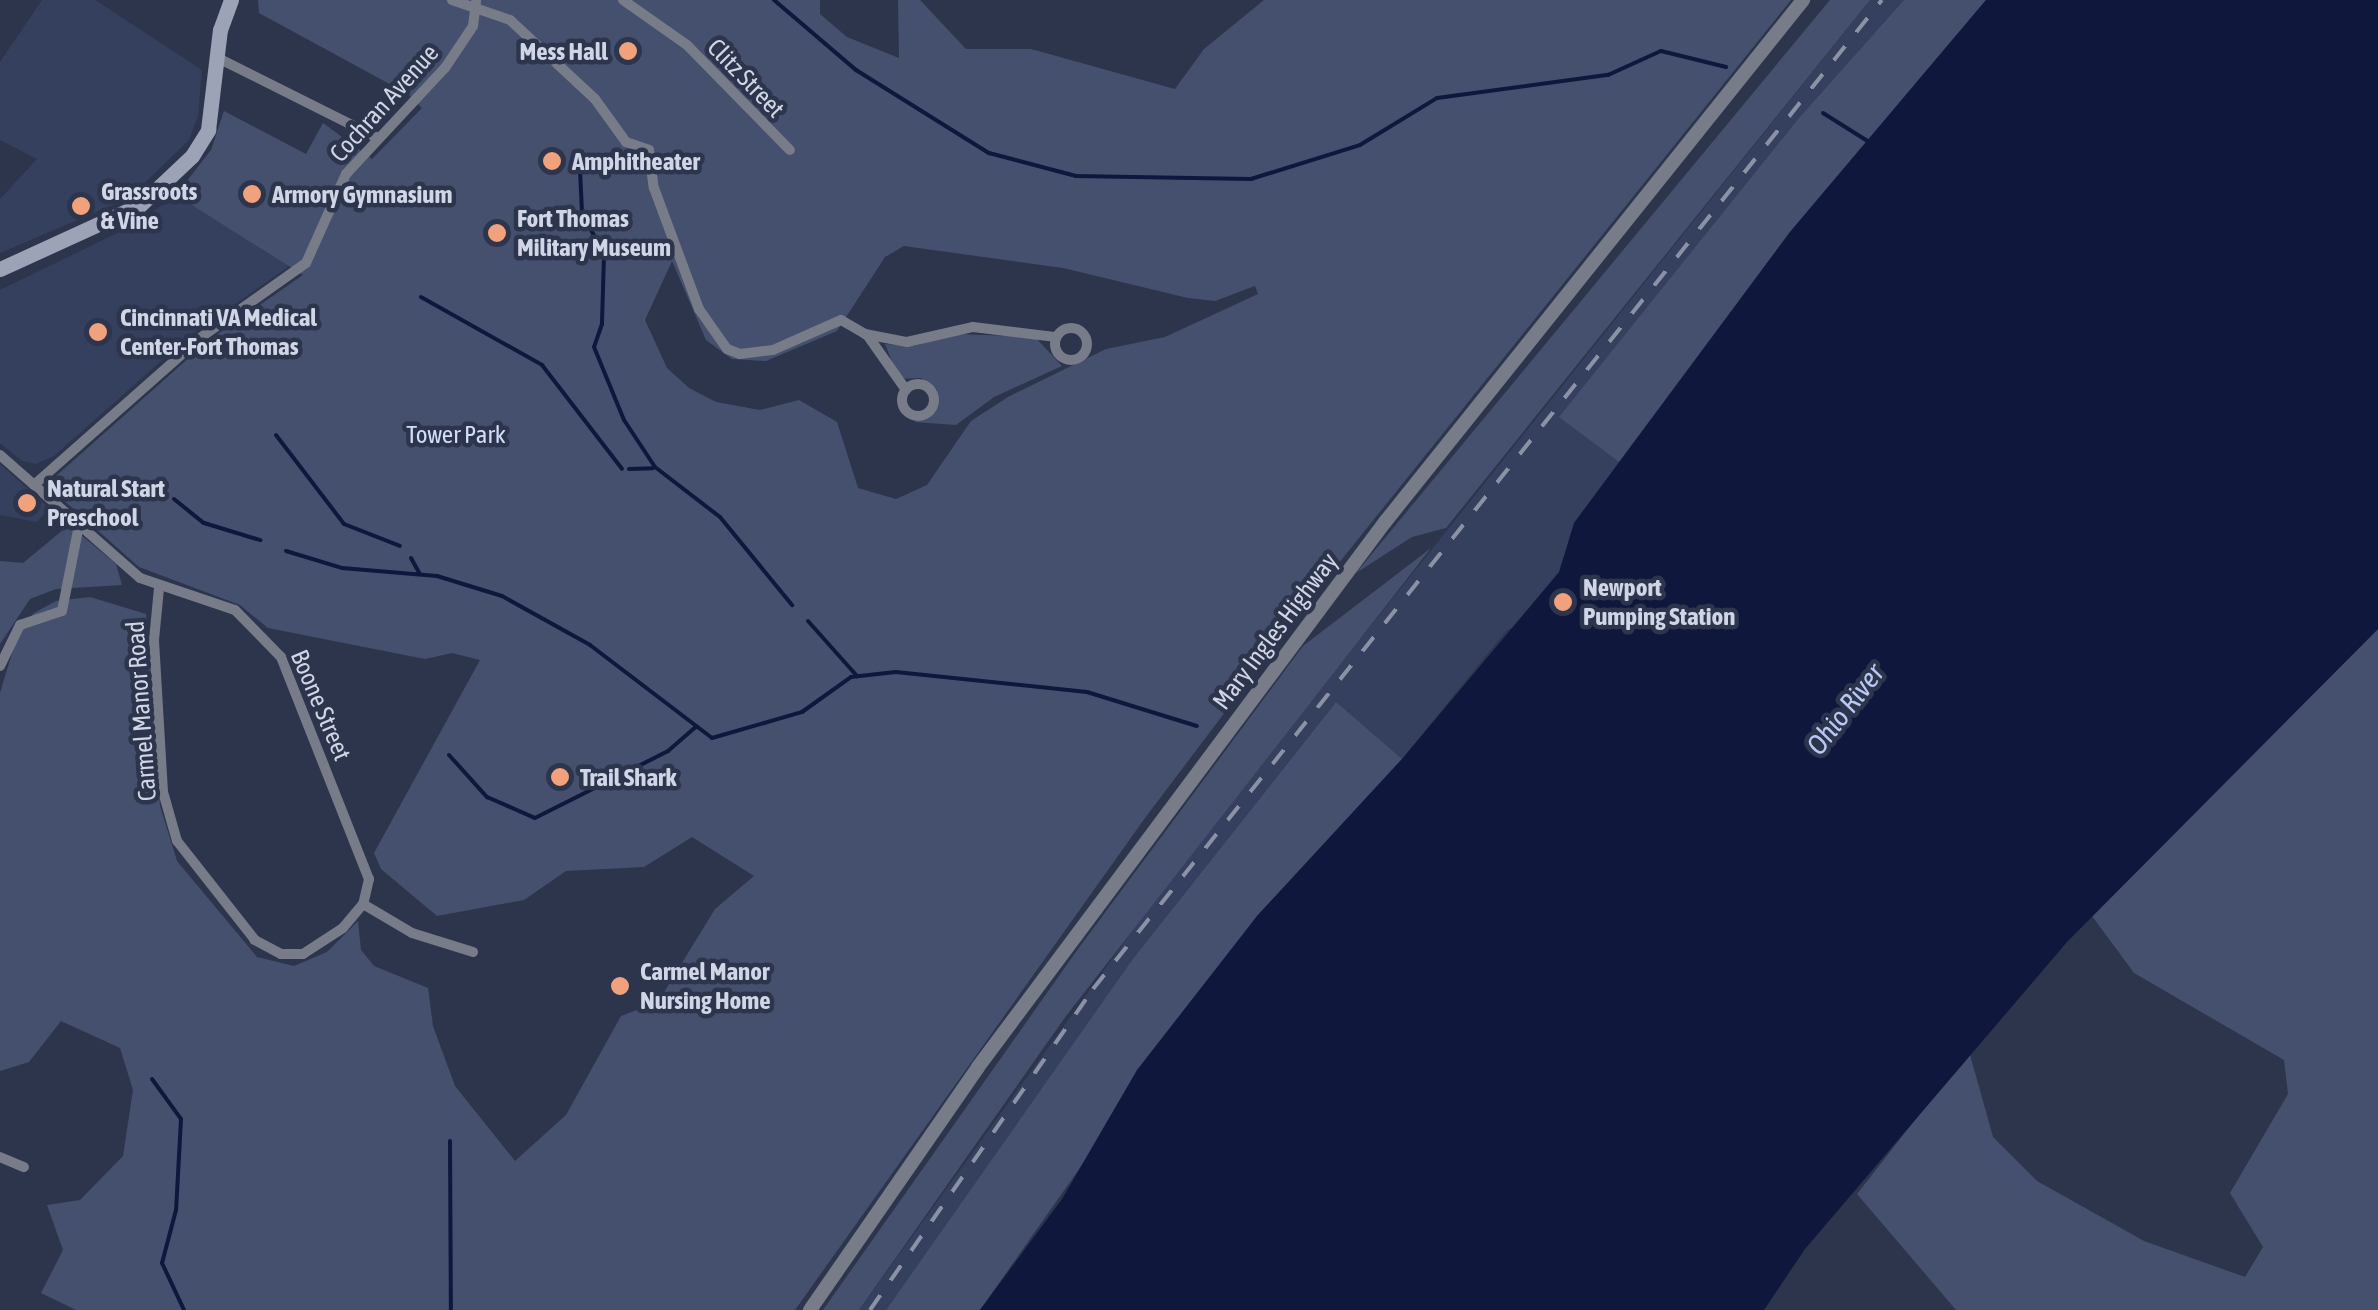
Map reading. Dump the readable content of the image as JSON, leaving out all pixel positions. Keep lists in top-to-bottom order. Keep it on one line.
{"streets":{"street":["Clitz Street","Cochran Avenue","Mary Ingles Highway","Boone Street","Carmel Manor Road"]},"crossings":[["Cochran Avenue","Carmel Manor Road"],["Boone Street","Carmel Manor Road"]],"water":["Ohio River"],"parks":["Tower Park"],"places":["Mess Hall","Amphitheater","Armory Gymnasium","Grassroots & Vine","Fort Thomas Military Museum","Cincinnati VA Medical Center-Fort Thomas","Natural Start Preschool","Newport Pumping Station","Trail Shark","Carmel Manor Nursing Home"]}
